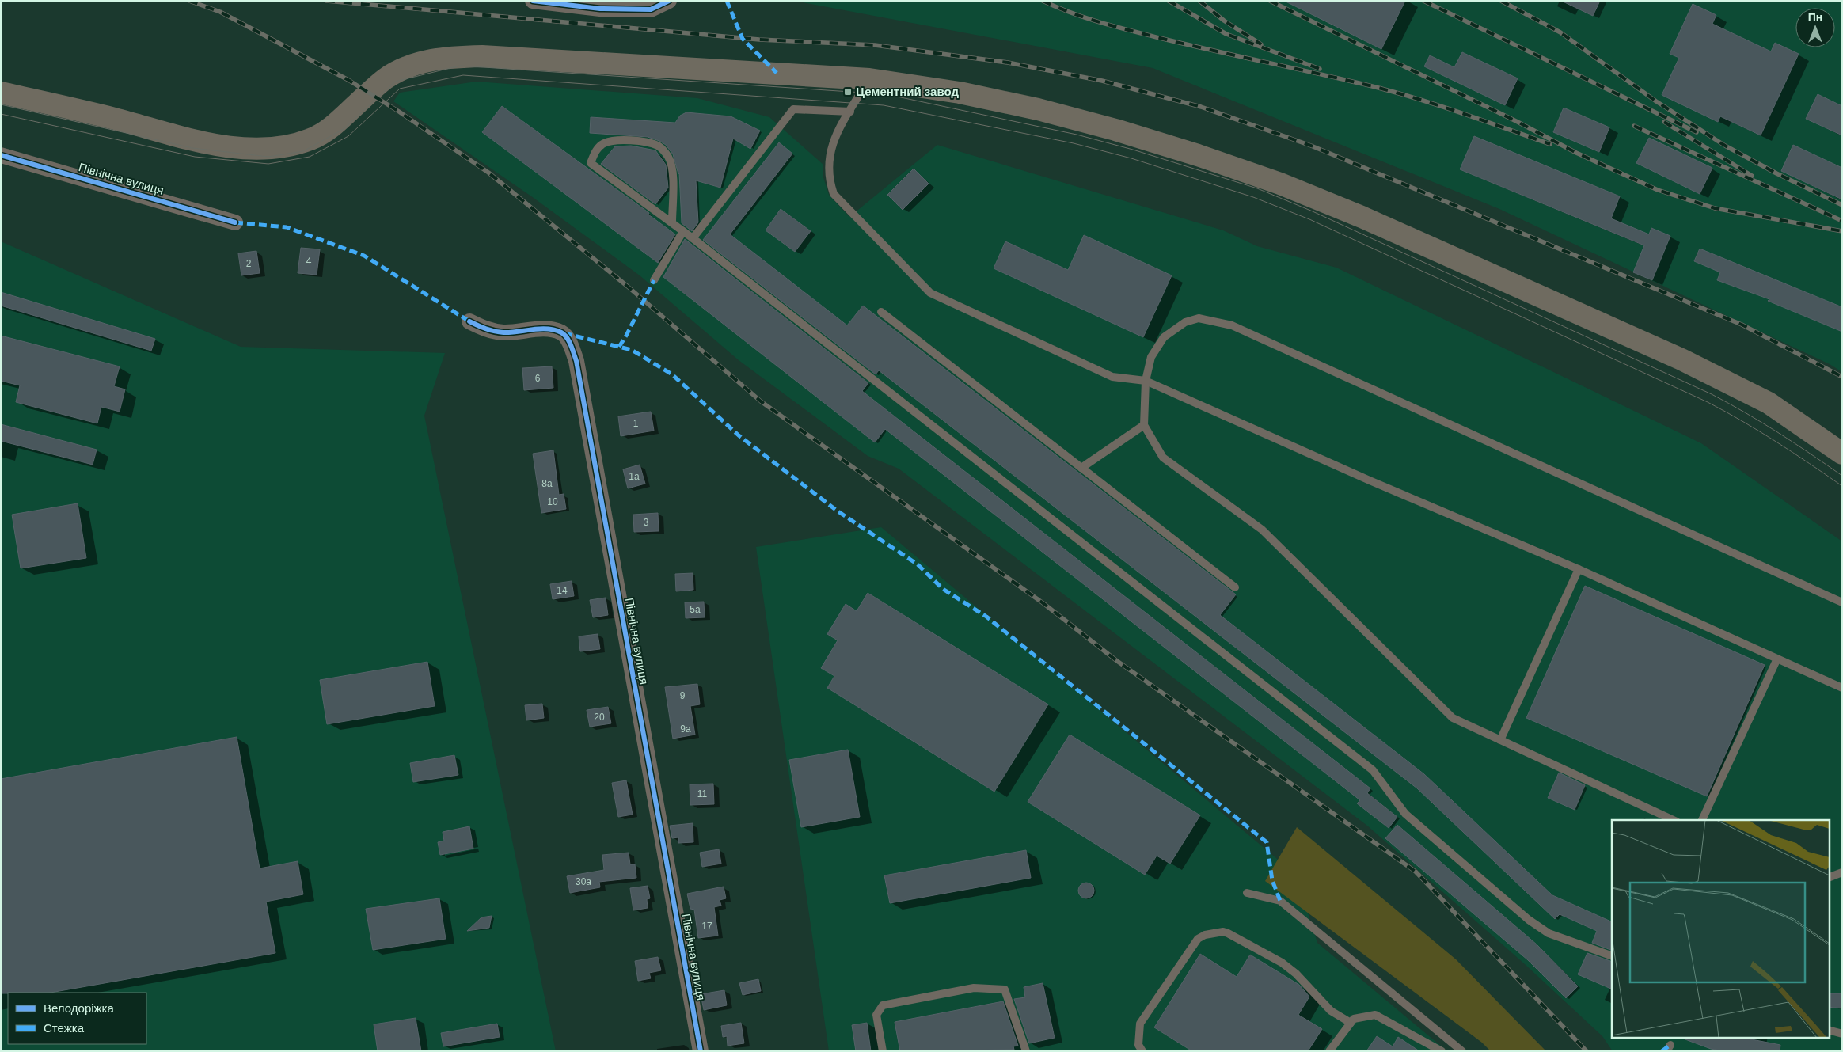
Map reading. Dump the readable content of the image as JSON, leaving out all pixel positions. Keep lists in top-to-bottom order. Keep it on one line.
{"streets":{"street":["Північна вулиця"]},"places":{"transit":["Цементний завод"]},"house_numbers":["4","2","6","1","1а","8а","10","3","14","5а","9","20","9а","11","30а","17"],"legend":["Велодоріжка","Стежка"],"north":"top"}
